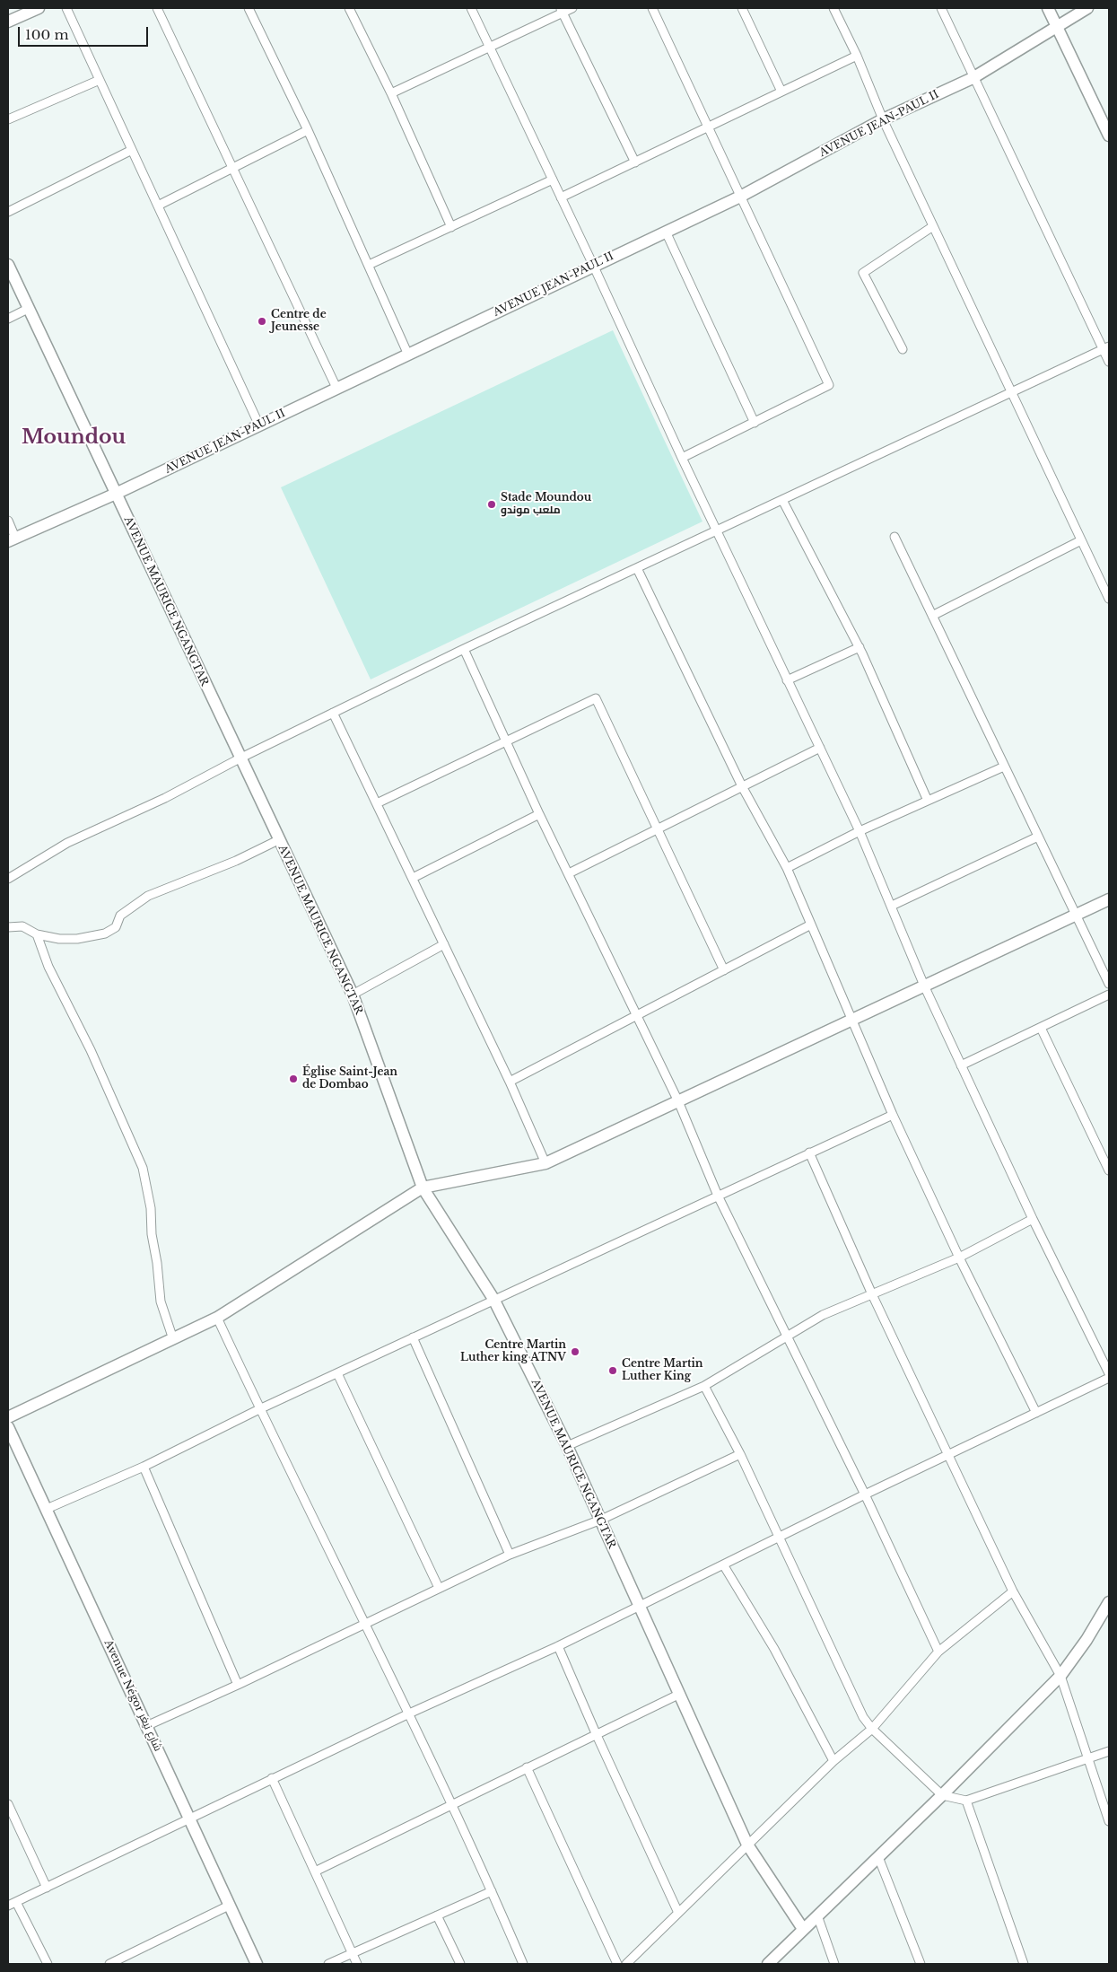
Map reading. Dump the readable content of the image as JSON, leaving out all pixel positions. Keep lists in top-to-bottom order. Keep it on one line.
{"streets":{"street":["AVENUE JEAN-PAUL II","AVENUE MAURICE NGANGTAR","Avenue Négor شارع نيغر"]},"crossings":[["AVENUE JEAN-PAUL II","AVENUE MAURICE NGANGTAR"]],"districts":["Moundou"],"places":["Centre de Jeunesse","Stade Moundou ملعب موندو","Église Saint-Jean de Dombao","Centre Martin Luther king ATNV","Centre Martin Luther King"],"scale_bar":"100 m"}
